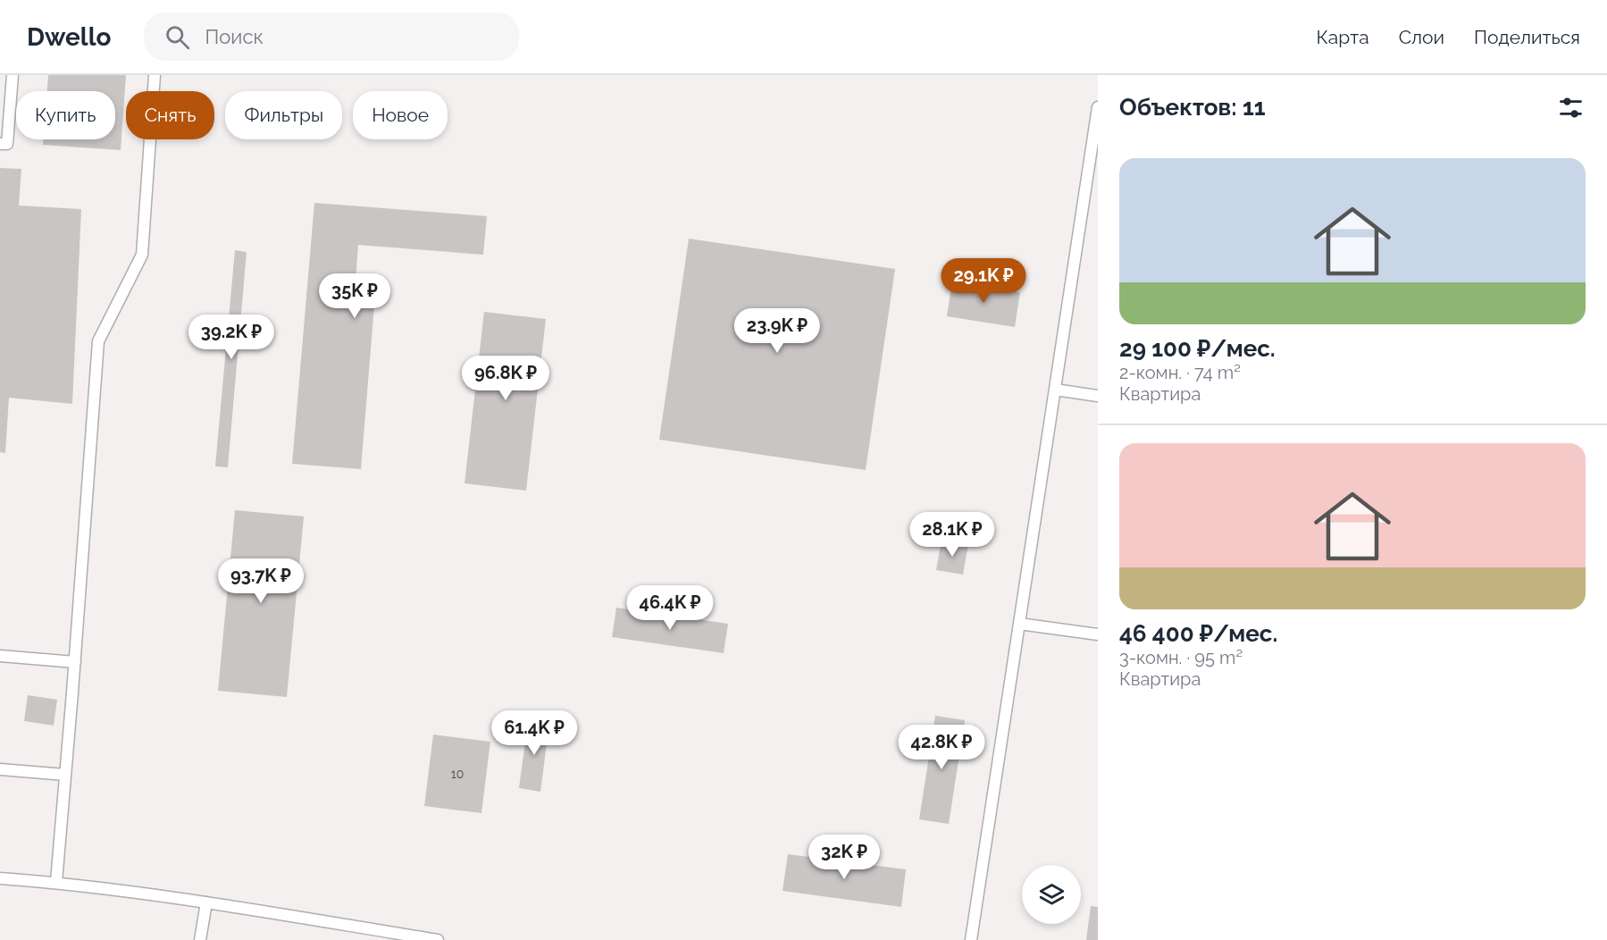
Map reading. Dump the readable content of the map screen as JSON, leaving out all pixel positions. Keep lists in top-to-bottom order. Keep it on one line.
{"house_numbers":["10"],"page":{"header":"Dwello","search":"Поиск","nav":["Карта","Слои","Поделиться"],"heading":"Объектов: 11","chip":["Купить","Снять","Фильтры","Новое"],"list":[{"name":"29 100 ₽/мес.","note":"2-комн. · 74 m² · Квартира"},{"name":"46 400 ₽/мес.","note":"3-комн. · 95 m² · Квартира"}],"price":["29.1K ₽","35K ₽","23.9K ₽","39.2K ₽","96.8K ₽","28.1K ₽","93.7K ₽","46.4K ₽","61.4K ₽","42.8K ₽","32K ₽"]}}
